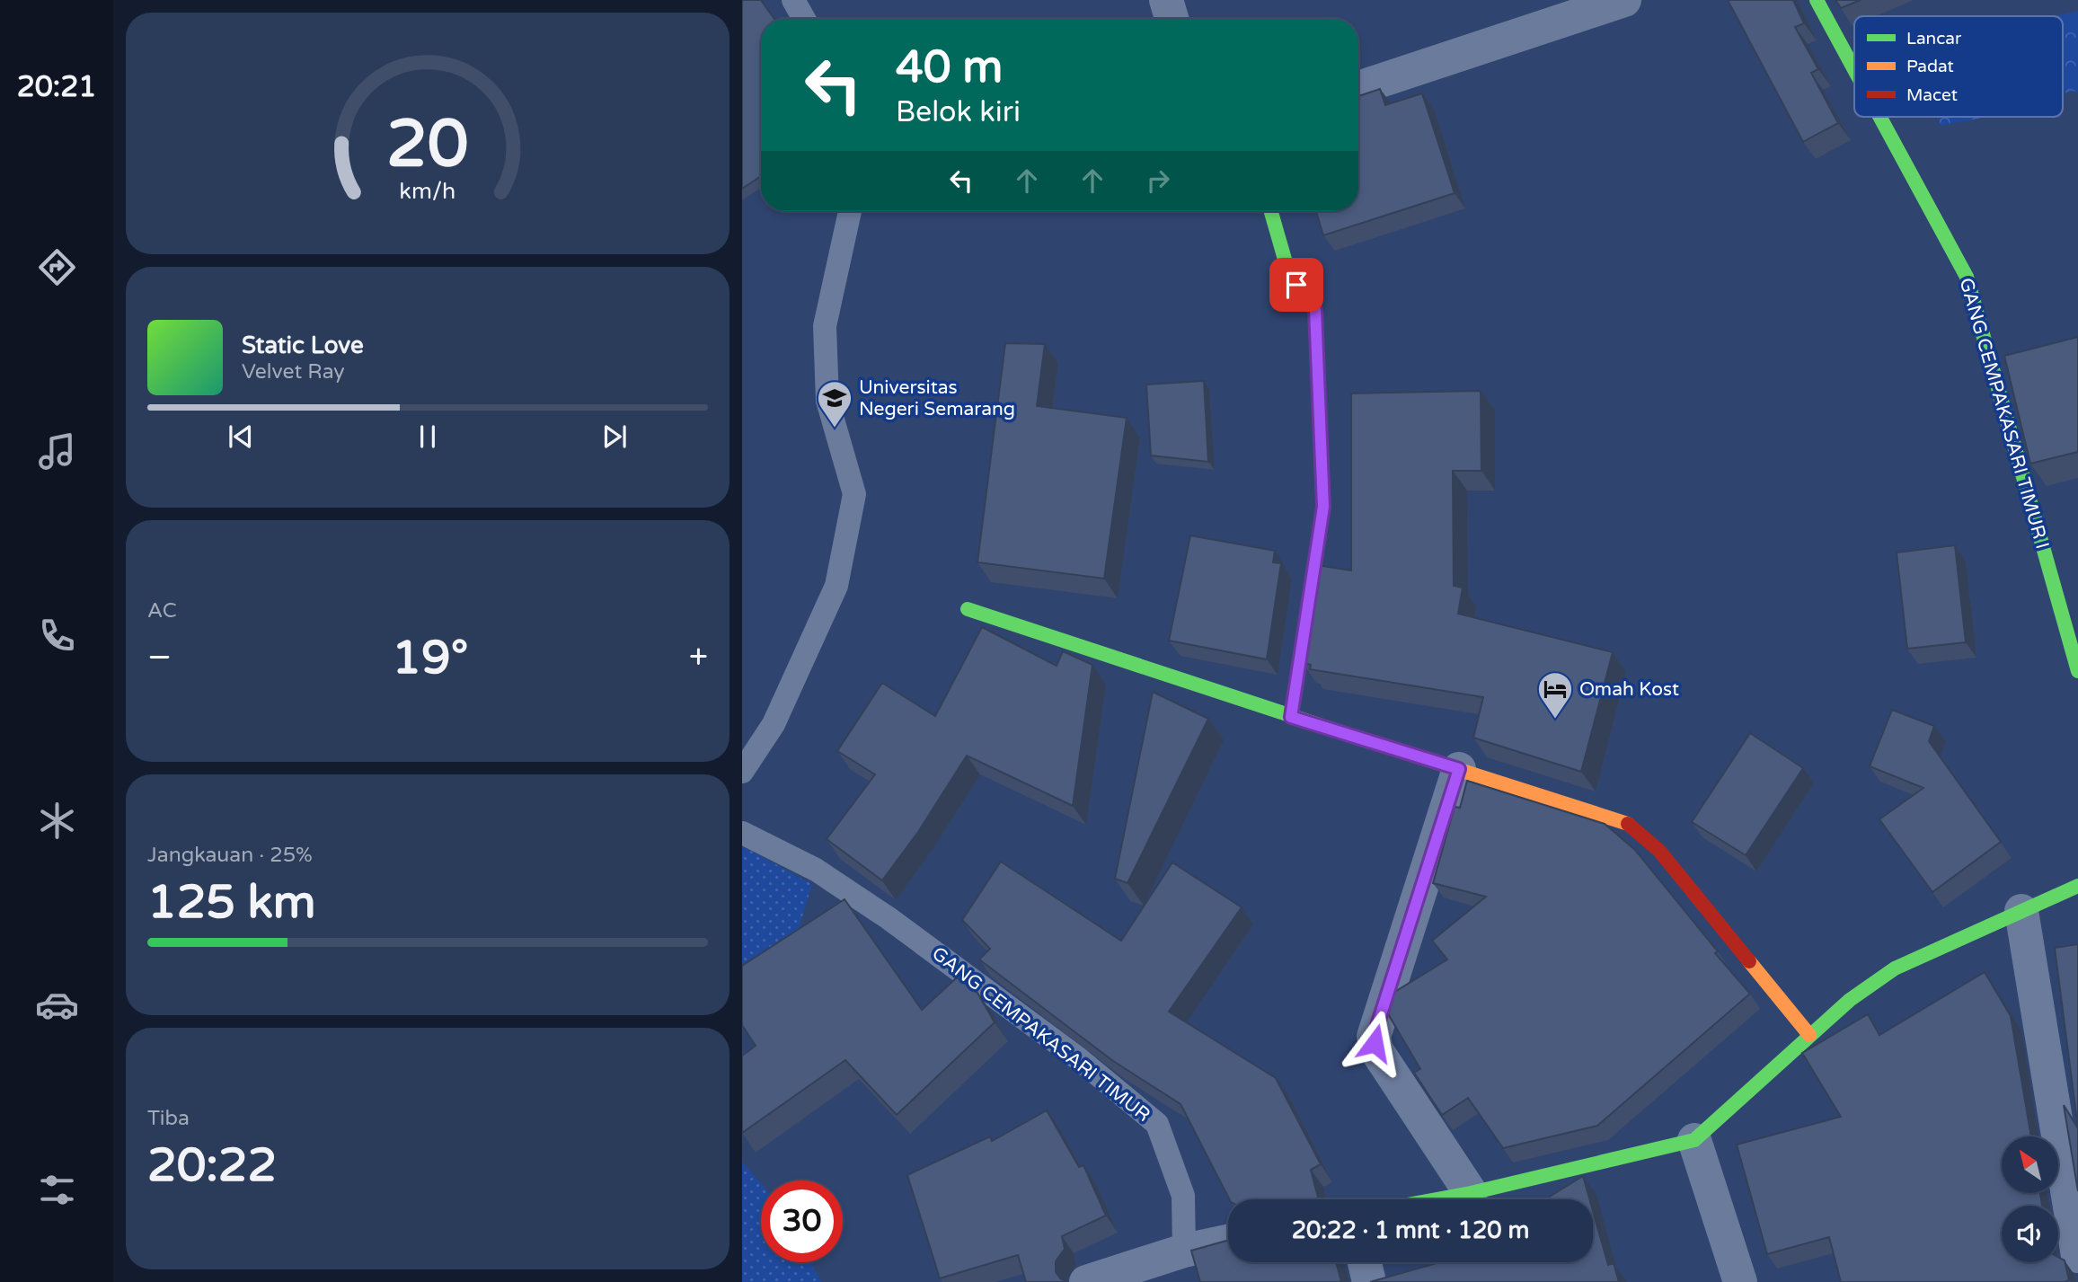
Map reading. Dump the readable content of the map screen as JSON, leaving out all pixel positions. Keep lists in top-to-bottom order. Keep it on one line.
{"streets":{"street":["GANG CEMPAKASARI TIMUR I"],"lane":["GANG CEMPAKASARI TIMUR"]},"places":{"school or university":["Universitas Negeri Semarang"],"hotel":["Omah Kost"]},"legend":["Lancar","Padat","Macet"],"north":"top left","page":{"tabs":"20:21","turn":["40 m","Belok kiri"],"song":["Static Love","Velvet Ray"],"tile":["AC",["Jangkauan · 25%","125 km"],["Tiba","20:22"]],"heat":["−","19°","+"],"limit":"30","trip":"20:22 · 1 mnt · 120 m","gauge":["20","km/h"]}}
